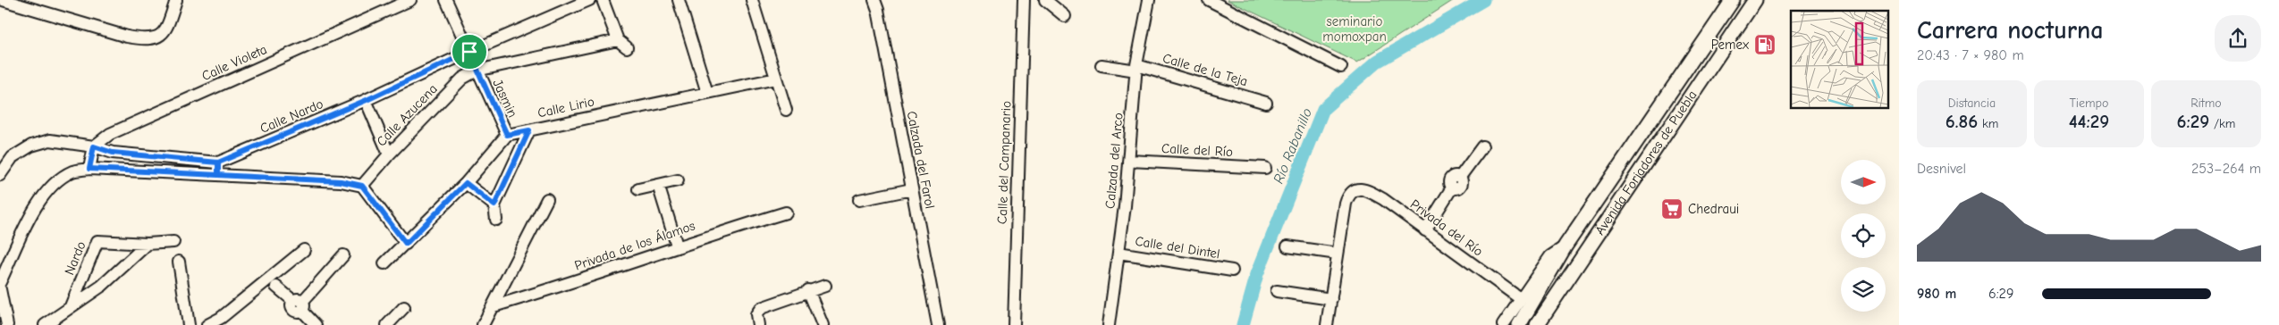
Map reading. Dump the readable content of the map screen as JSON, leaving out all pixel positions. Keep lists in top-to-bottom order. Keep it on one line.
{"streets":{"main road":["Avenida Forjadores de Puebla"],"street":["Calle Violeta","Calle de la Teja","Jasmin","Calle Lirio","Calle Azucena","Calle Nardo","Calle del Río","Calzada del Farol","Calzada del Arco","Calle del Campanario","Privada del Río","Privada de los Álamos","Calle del Dintel","Nardo"]},"crossings":[["Calle Violeta","Calle Nardo"],["Calle de la Teja","Calzada del Arco"],["Jasmin","Calle Lirio"],["Jasmin","Calle Azucena"],["Jasmin","Calle Nardo"],["Calle del Río","Calzada del Arco"],["Calzada del Arco","Calle del Dintel"]],"water":["Río Rabanillo"],"parks":["seminario momoxpan"],"places":{"fuel station":["Pemex"],"supermarket":["Chedraui"]},"north":"right","page":{"heading":["Carrera nocturna","20:43 · 7 × 980 m"],"stats":[["Distancia","6.86 km"],["Tiempo","44:29"],["Ritmo","6:29 /km"]],"chart":["Desnivel","253–264 m"],"list":[{"name":"980 m","note":"6:29"}]}}
